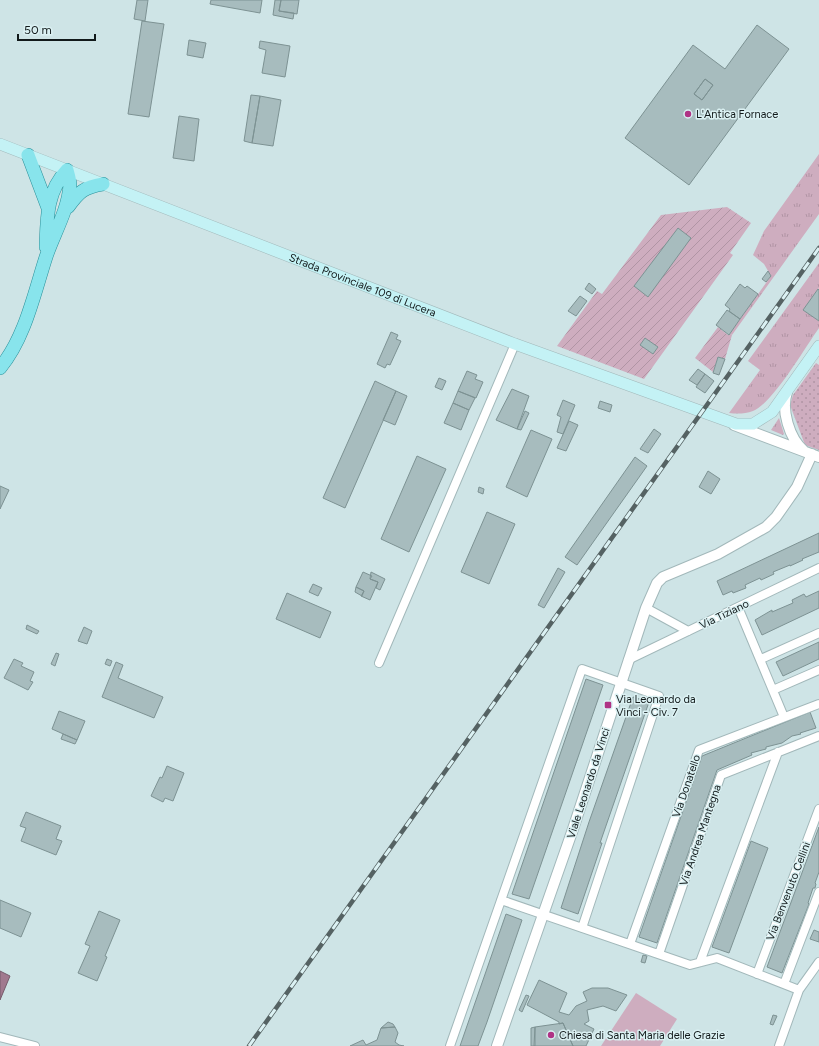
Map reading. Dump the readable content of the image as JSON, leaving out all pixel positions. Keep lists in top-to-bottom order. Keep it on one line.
{"streets":{"main road":["Strada Provinciale 109 di Lucera"],"street":["Via Tiziano","Viale Leonardo da Vinci","Via Donatello","Via Andrea Mantegna","Via Benvenuto Cellini"]},"crossings":[["Via Tiziano","Viale Leonardo da Vinci"]],"places":{"other":["L'Antica Fornace","Chiesa di Santa Maria delle Grazie"],"transit":["Via Leonardo da Vinci - Civ. 7"]},"scale_bar":"50 m"}
